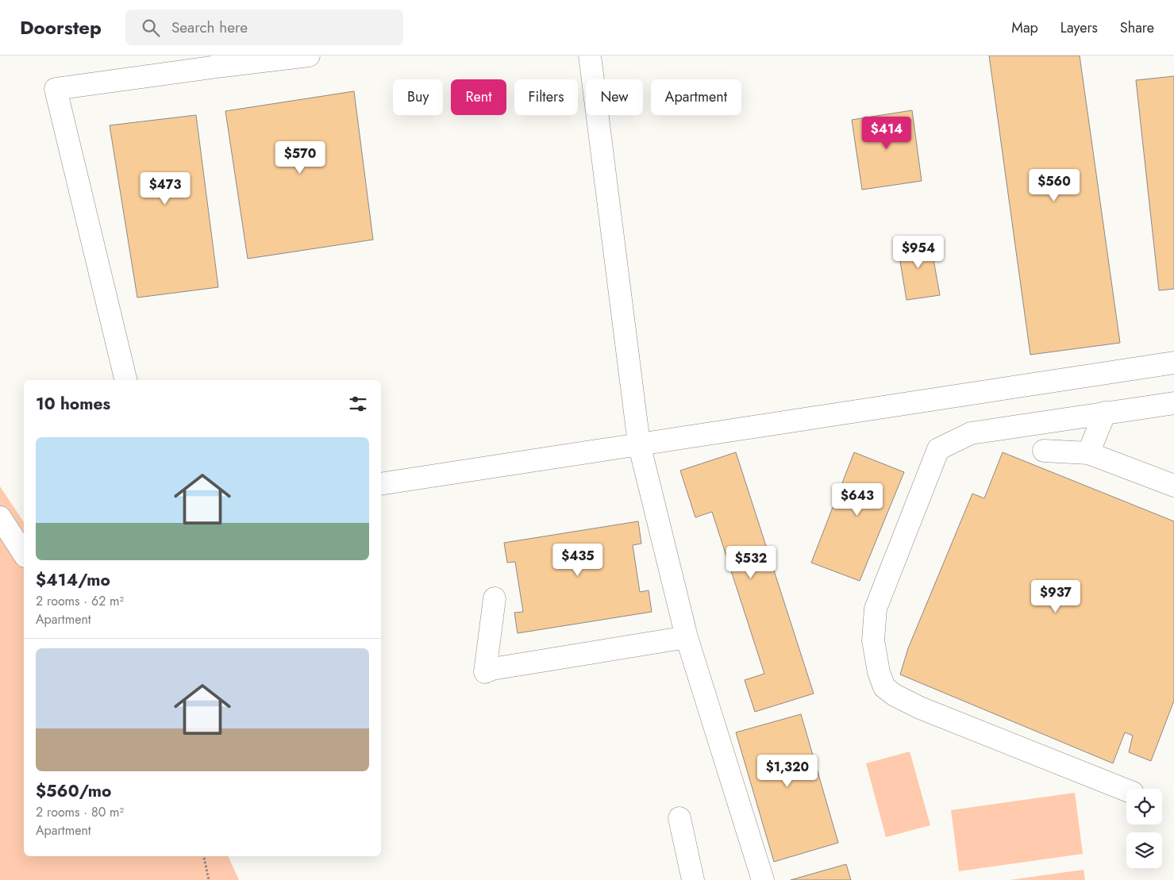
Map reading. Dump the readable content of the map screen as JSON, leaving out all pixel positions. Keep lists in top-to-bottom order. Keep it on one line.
{"page":{"header":"Doorstep","search":"Search here","nav":["Map","Layers","Share"],"chip":["Buy","Rent","Filters","New","Apartment"],"price":["$414","$570","$560","$473","$954","$643","$435","$532","$937","$1,320"],"heading":"10 homes","list":[{"name":"$414/mo","note":"2 rooms · 62 m² · Apartment"},{"name":"$560/mo","note":"2 rooms · 80 m² · Apartment"}]}}
